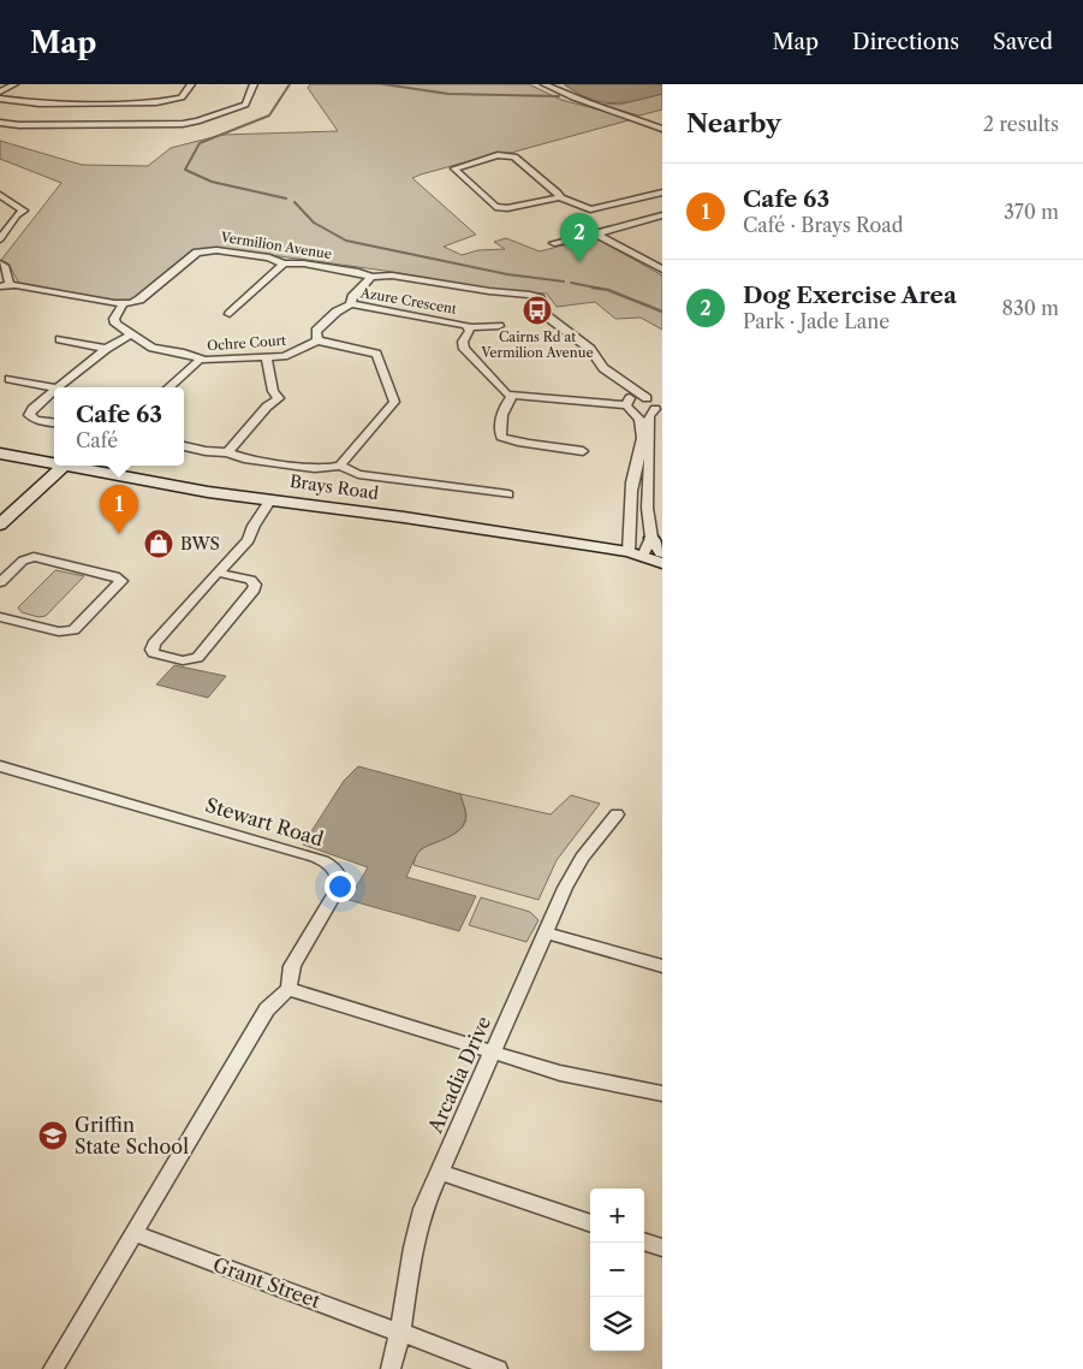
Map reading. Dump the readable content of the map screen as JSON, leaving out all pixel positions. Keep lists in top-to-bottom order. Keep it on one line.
{"streets":{"main road":["Brays Road"],"street":["Vermilion Avenue","Azure Crescent","Ochre Court","Stewart Road","Arcadia Drive","Grant Street"]},"crossings":[["Arcadia Drive","Grant Street"]],"places":{"bus stop":["Cairns Rd at Vermilion Avenue"],"shop":["BWS"],"school or university":["Griffin State School"]},"page":{"header":"Map","nav":["Map","Directions","Saved"],"heading":["Nearby","2 results"],"list":[{"mark":"1","name":"Cafe 63","note":"Café · Brays Road","value":"370 m"},{"mark":"2","name":"Dog Exercise Area","note":"Park · Jade Lane","value":"830 m"}],"pins":["2","1"],"popup":["Cafe 63","Café"],"map_buttons":["+","−"]}}
